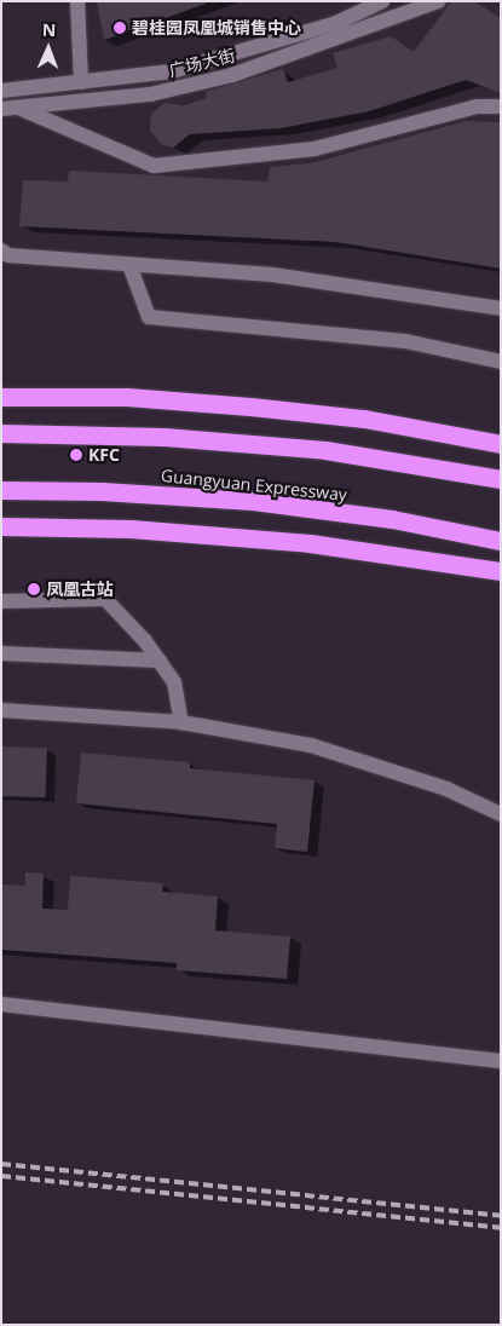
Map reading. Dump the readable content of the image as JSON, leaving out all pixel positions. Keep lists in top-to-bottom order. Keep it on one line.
{"streets":{"highway":["Guangyuan Expressway"],"street":["广场大街"]},"places":["碧桂园凤凰城销售中心","KFC","凤凰古站"],"north":"top"}
